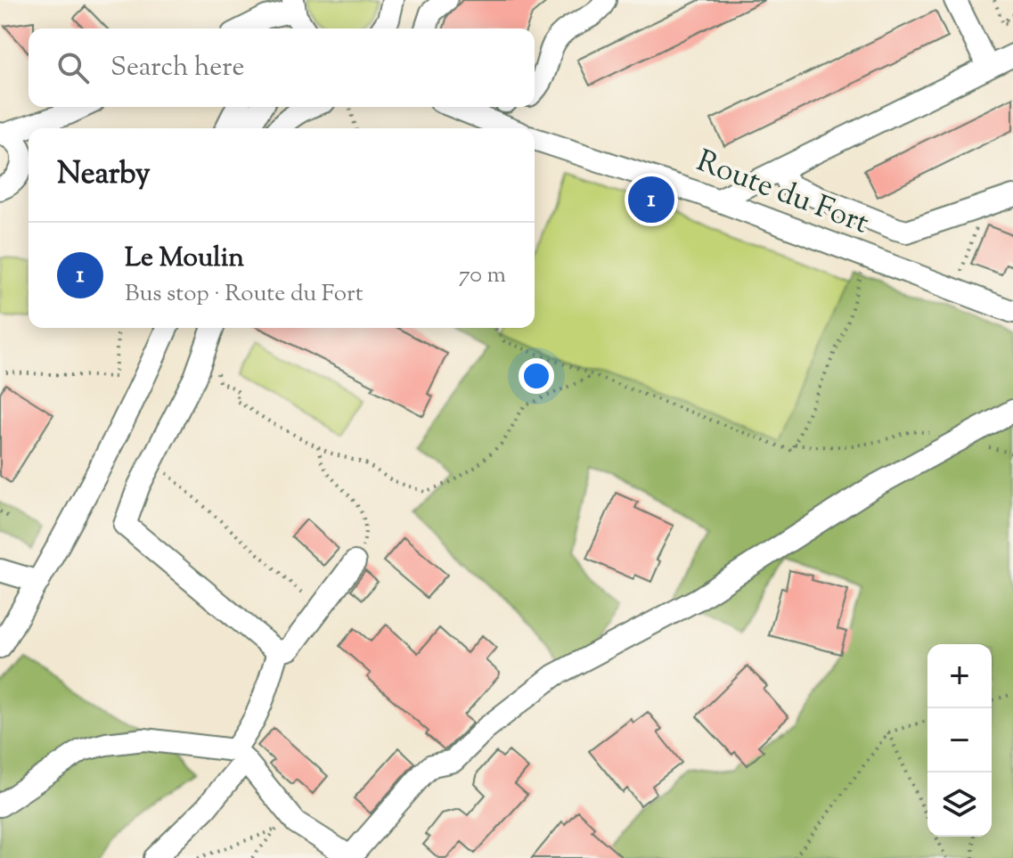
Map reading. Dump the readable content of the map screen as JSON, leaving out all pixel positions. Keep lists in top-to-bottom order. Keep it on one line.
{"streets":{"street":["Route du Fort"]},"page":{"search":"Search here","heading":"Nearby","pins":"1","list":[{"mark":"1","name":"Le Moulin","note":"Bus stop · Route du Fort","value":"70 m"}],"map_buttons":["+","−"]}}
